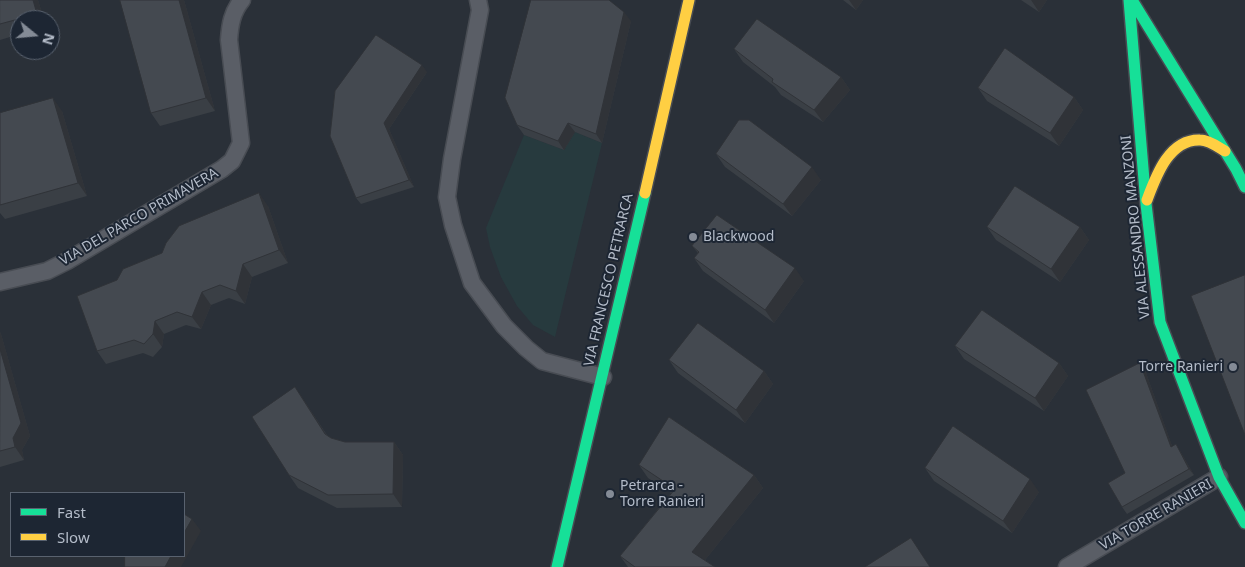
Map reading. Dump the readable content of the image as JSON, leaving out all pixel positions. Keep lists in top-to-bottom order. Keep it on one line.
{"streets":{"street":["VIA ALESSANDRO MANZONI","VIA FRANCESCO PETRARCA"],"lane":["VIA DEL PARCO PRIMAVERA","VIA TORRE RANIERI"]},"crossings":[["VIA ALESSANDRO MANZONI","VIA TORRE RANIERI"]],"places":["Blackwood","Torre Ranieri","Petrarca - Torre Ranieri"],"legend":["Fast","Slow"],"north":"right"}
